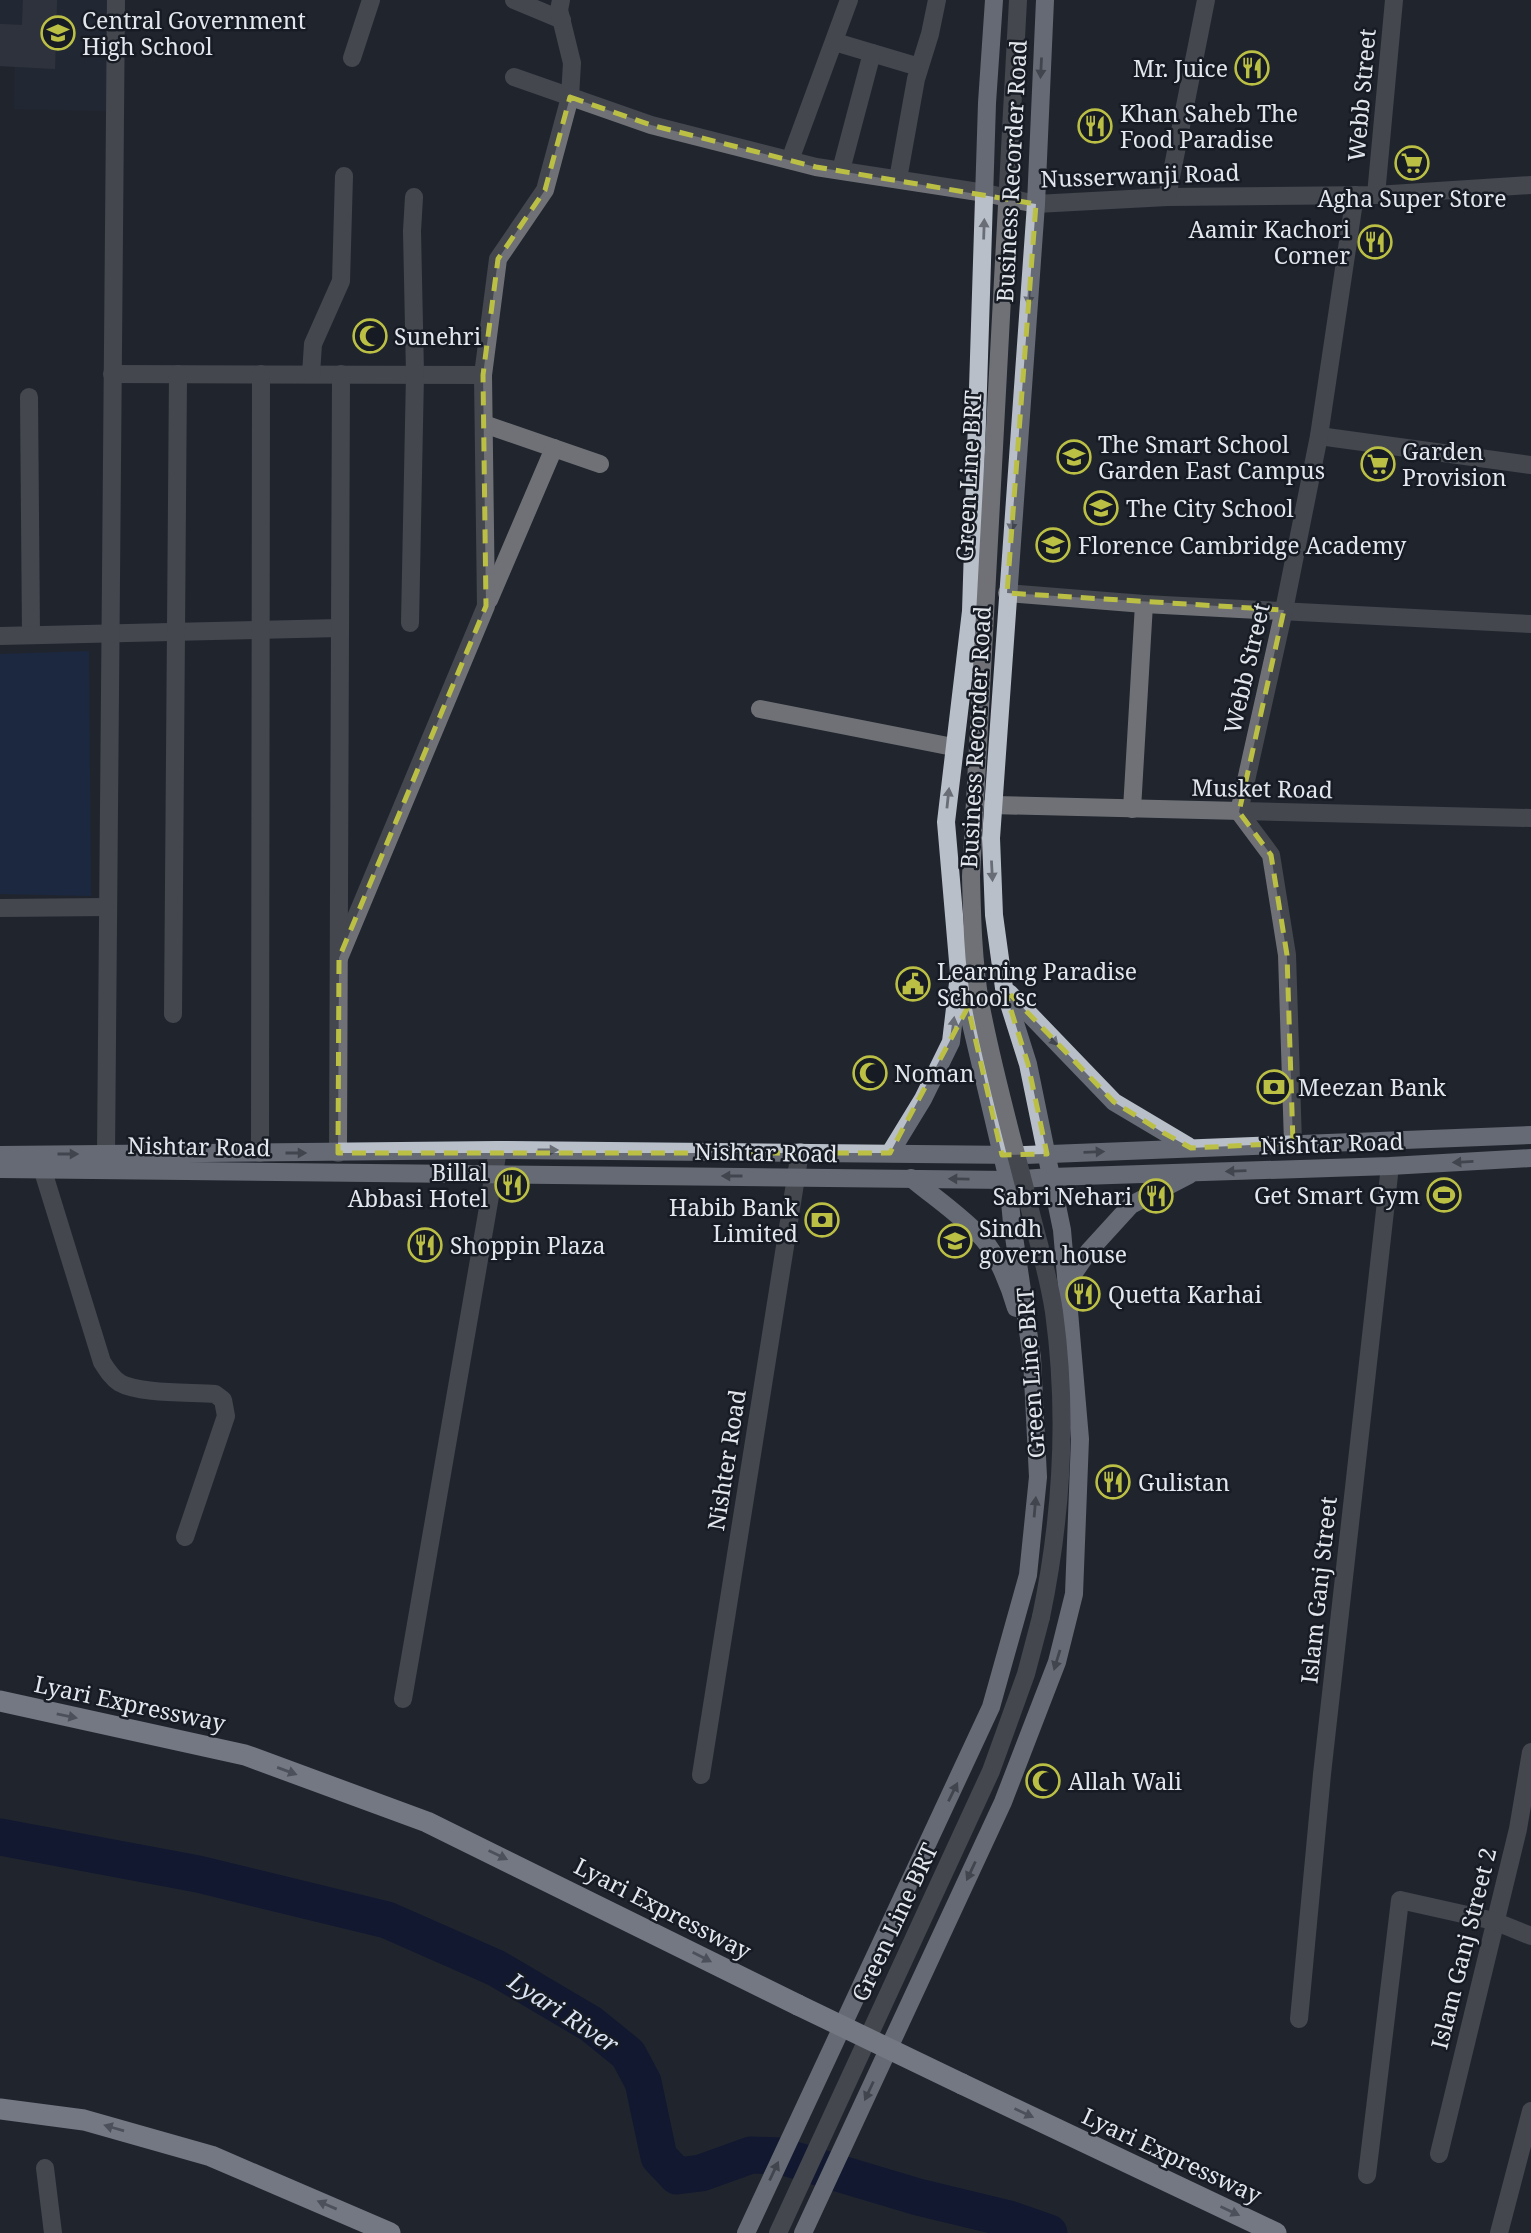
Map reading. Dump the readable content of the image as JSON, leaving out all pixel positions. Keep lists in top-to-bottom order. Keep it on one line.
{"streets":{"highway":["Lyari Expressway"],"main road":["Business Recorder Road","Nishtar Road"],"street":["Webb Street","Nusserwanji Road","Green Line BRT","Musket Road","Nishter Road","Islam Ganj Street","Islam Ganj Street 2"]},"crossings":[["Webb Street","Nusserwanji Road"],["Webb Street","Musket Road"],["Business Recorder Road","Nusserwanji Road"],["Business Recorder Road","Musket Road"],["Business Recorder Road","Nishtar Road"],["Nishtar Road","Nishter Road"],["Nishtar Road","Islam Ganj Street"]],"one_way":["Lyari Expressway"],"water":["Lyari River"],"places":{"school or university":["Central Government High School","The Smart School Garden East Campus","The City School","Florence Cambridge Academy","Sindh govern house"],"restaurant":["Mr. Juice","Khan Saheb The Food Paradise","Aamir Kachori Corner","Billal Abbasi Hotel","Sabri Nehari","Shoppin Plaza","Quetta Karhai","Gulistan"],"supermarket":["Agha Super Store","Garden Provision"],"mosque":["Sunehri","Noman","Allah Wali"],"public building":["Learning Paradise School sc"],"bank":["Meezan Bank","Habib Bank Limited"],"sports":["Get Smart Gym"]}}
